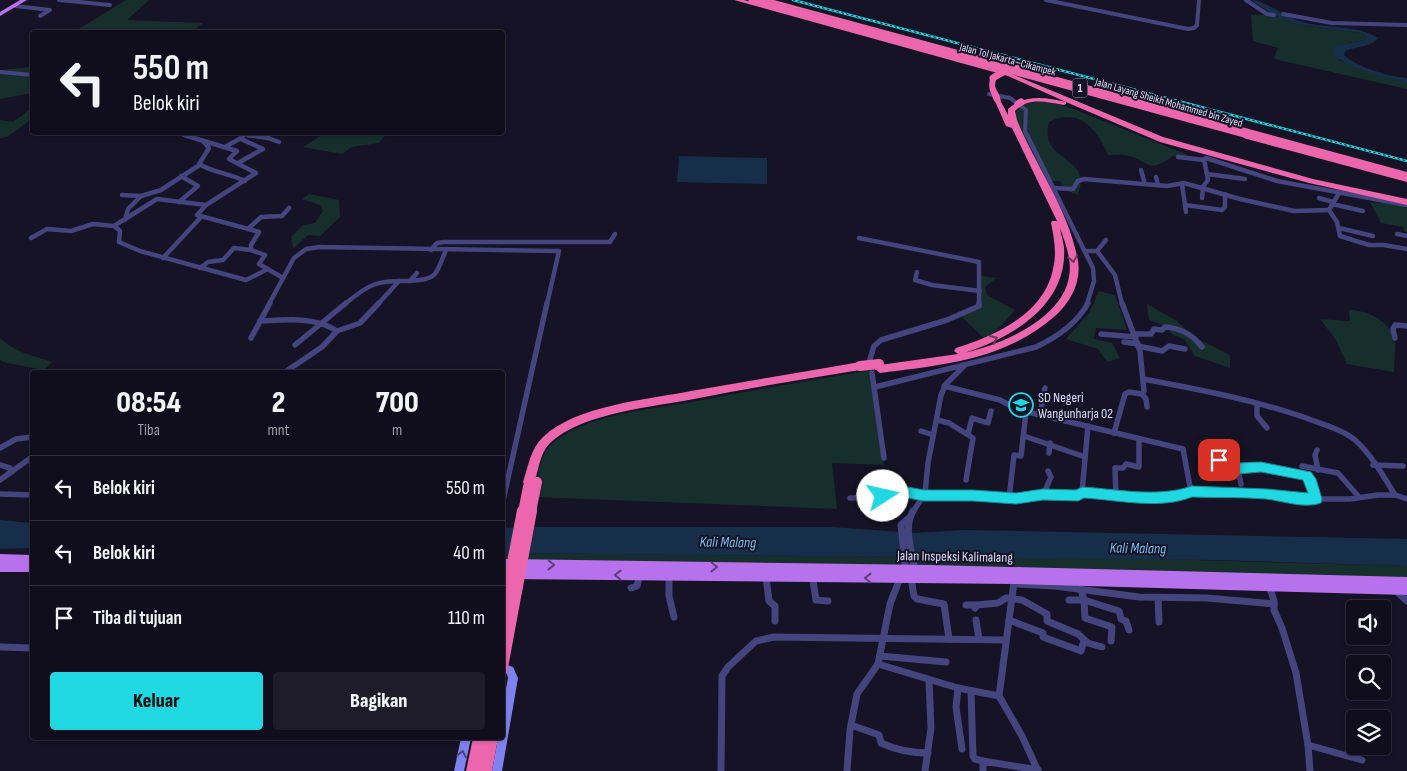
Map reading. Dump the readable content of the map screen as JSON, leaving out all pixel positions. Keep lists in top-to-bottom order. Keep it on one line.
{"streets":{"highway":["Jalan Tol Jakarta–Cikampek","1","Jalan Layang Sheikh Mohammed bin Zayed"],"main road":["Jalan Inspeksi Kalimalang"]},"crossings":[["Jalan Tol Jakarta–Cikampek","Jalan Layang Sheikh Mohammed bin Zayed"]],"water":["Kali Malang"],"places":{"school or university":["SD Negeri Wangunharja 02"]},"page":{"turn":["550 m","Belok kiri"],"eta":["08:54","Tiba","2","mnt","700","m"],"list":[{"name":"Belok kiri","value":"550 m"},{"name":"Belok kiri","value":"40 m"},{"name":"Tiba di tujuan","value":"110 m"}],"buttons":["Keluar","Bagikan"]}}
